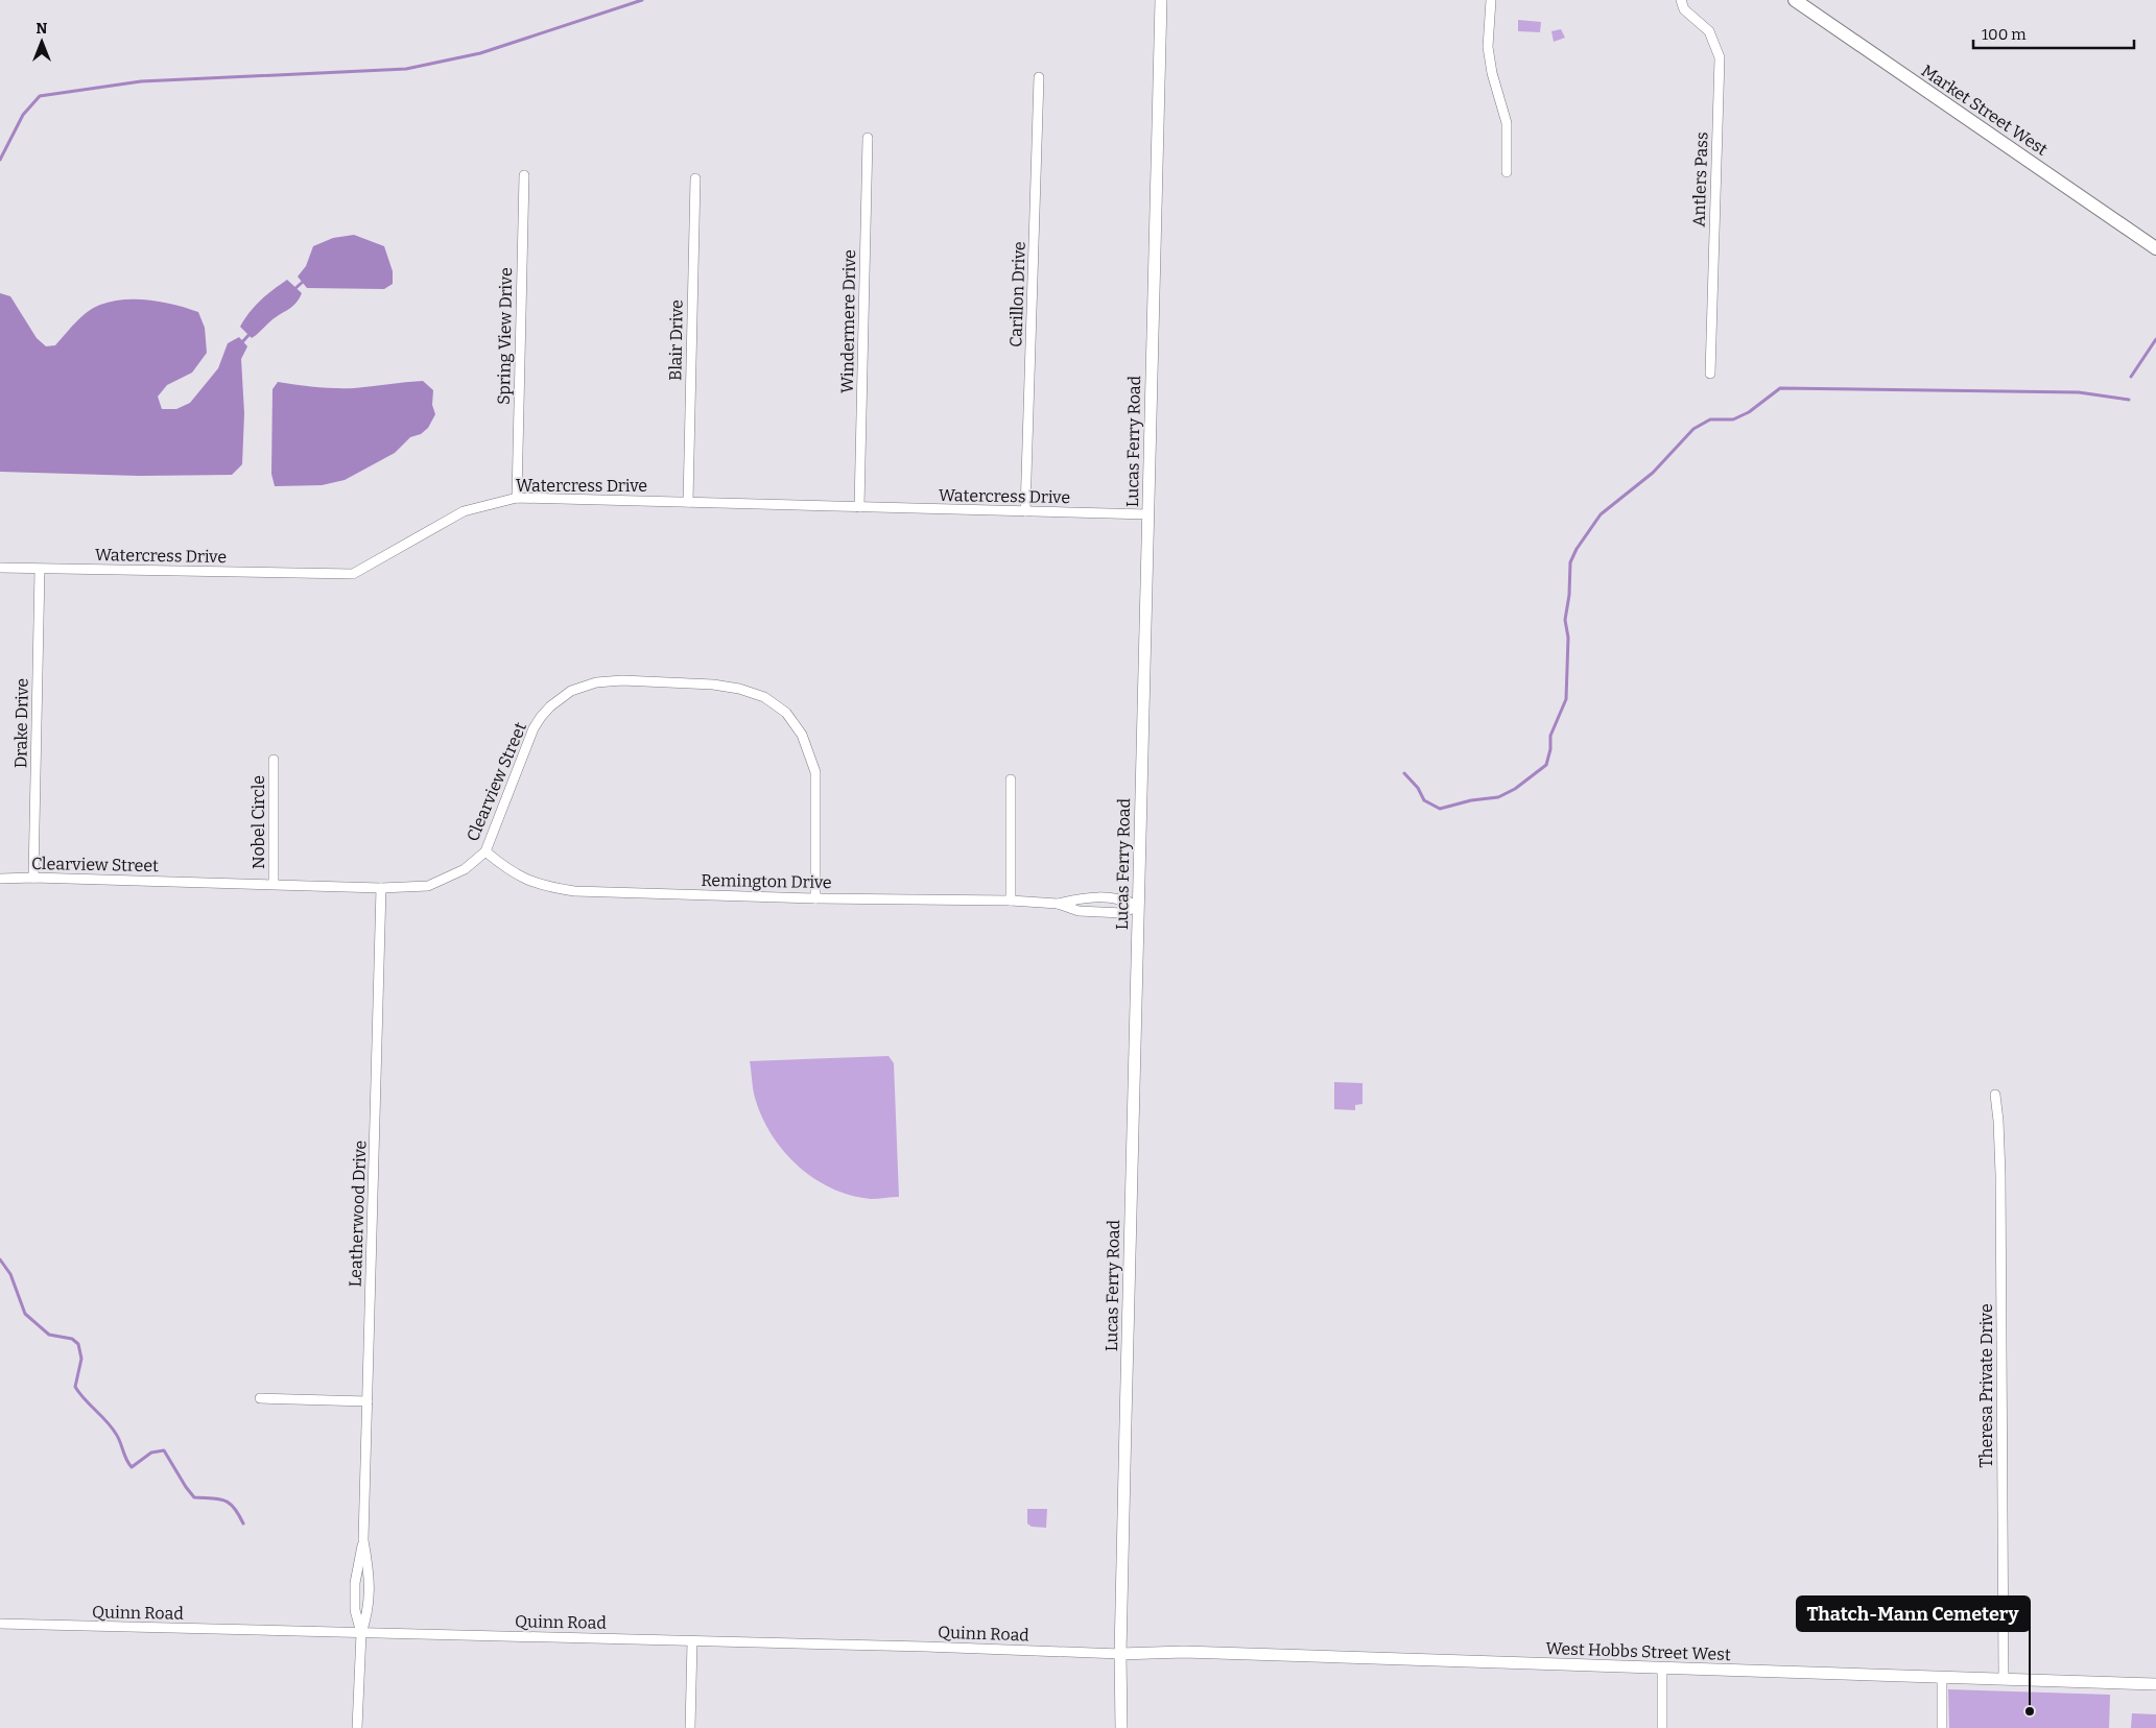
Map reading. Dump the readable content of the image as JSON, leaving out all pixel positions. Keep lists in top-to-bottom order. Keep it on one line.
{"streets":{"main road":["Market Street West"],"street":["Antlers Pass","Carillon Drive","Windermere Drive","Spring View Drive","Blair Drive","Lucas Ferry Road","Watercress Drive","Drake Drive","Clearview Street","Nobel Circle","Remington Drive","Leatherwood Drive","Theresa Private Drive","Quinn Road","West Hobbs Street West"]},"crossings":[["Carillon Drive","Watercress Drive"],["Windermere Drive","Watercress Drive"],["Spring View Drive","Watercress Drive"],["Blair Drive","Watercress Drive"],["Lucas Ferry Road","Watercress Drive"],["Lucas Ferry Road","Remington Drive"],["Lucas Ferry Road","Quinn Road"],["Lucas Ferry Road","West Hobbs Street West"],["Watercress Drive","Drake Drive"],["Drake Drive","Clearview Street"],["Clearview Street","Nobel Circle"],["Clearview Street","Remington Drive"],["Clearview Street","Leatherwood Drive"],["Leatherwood Drive","Quinn Road"],["Theresa Private Drive","West Hobbs Street West"],["Quinn Road","West Hobbs Street West"]],"places":["Thatch-Mann Cemetery"],"scale_bar":"100 m","north":"top"}
